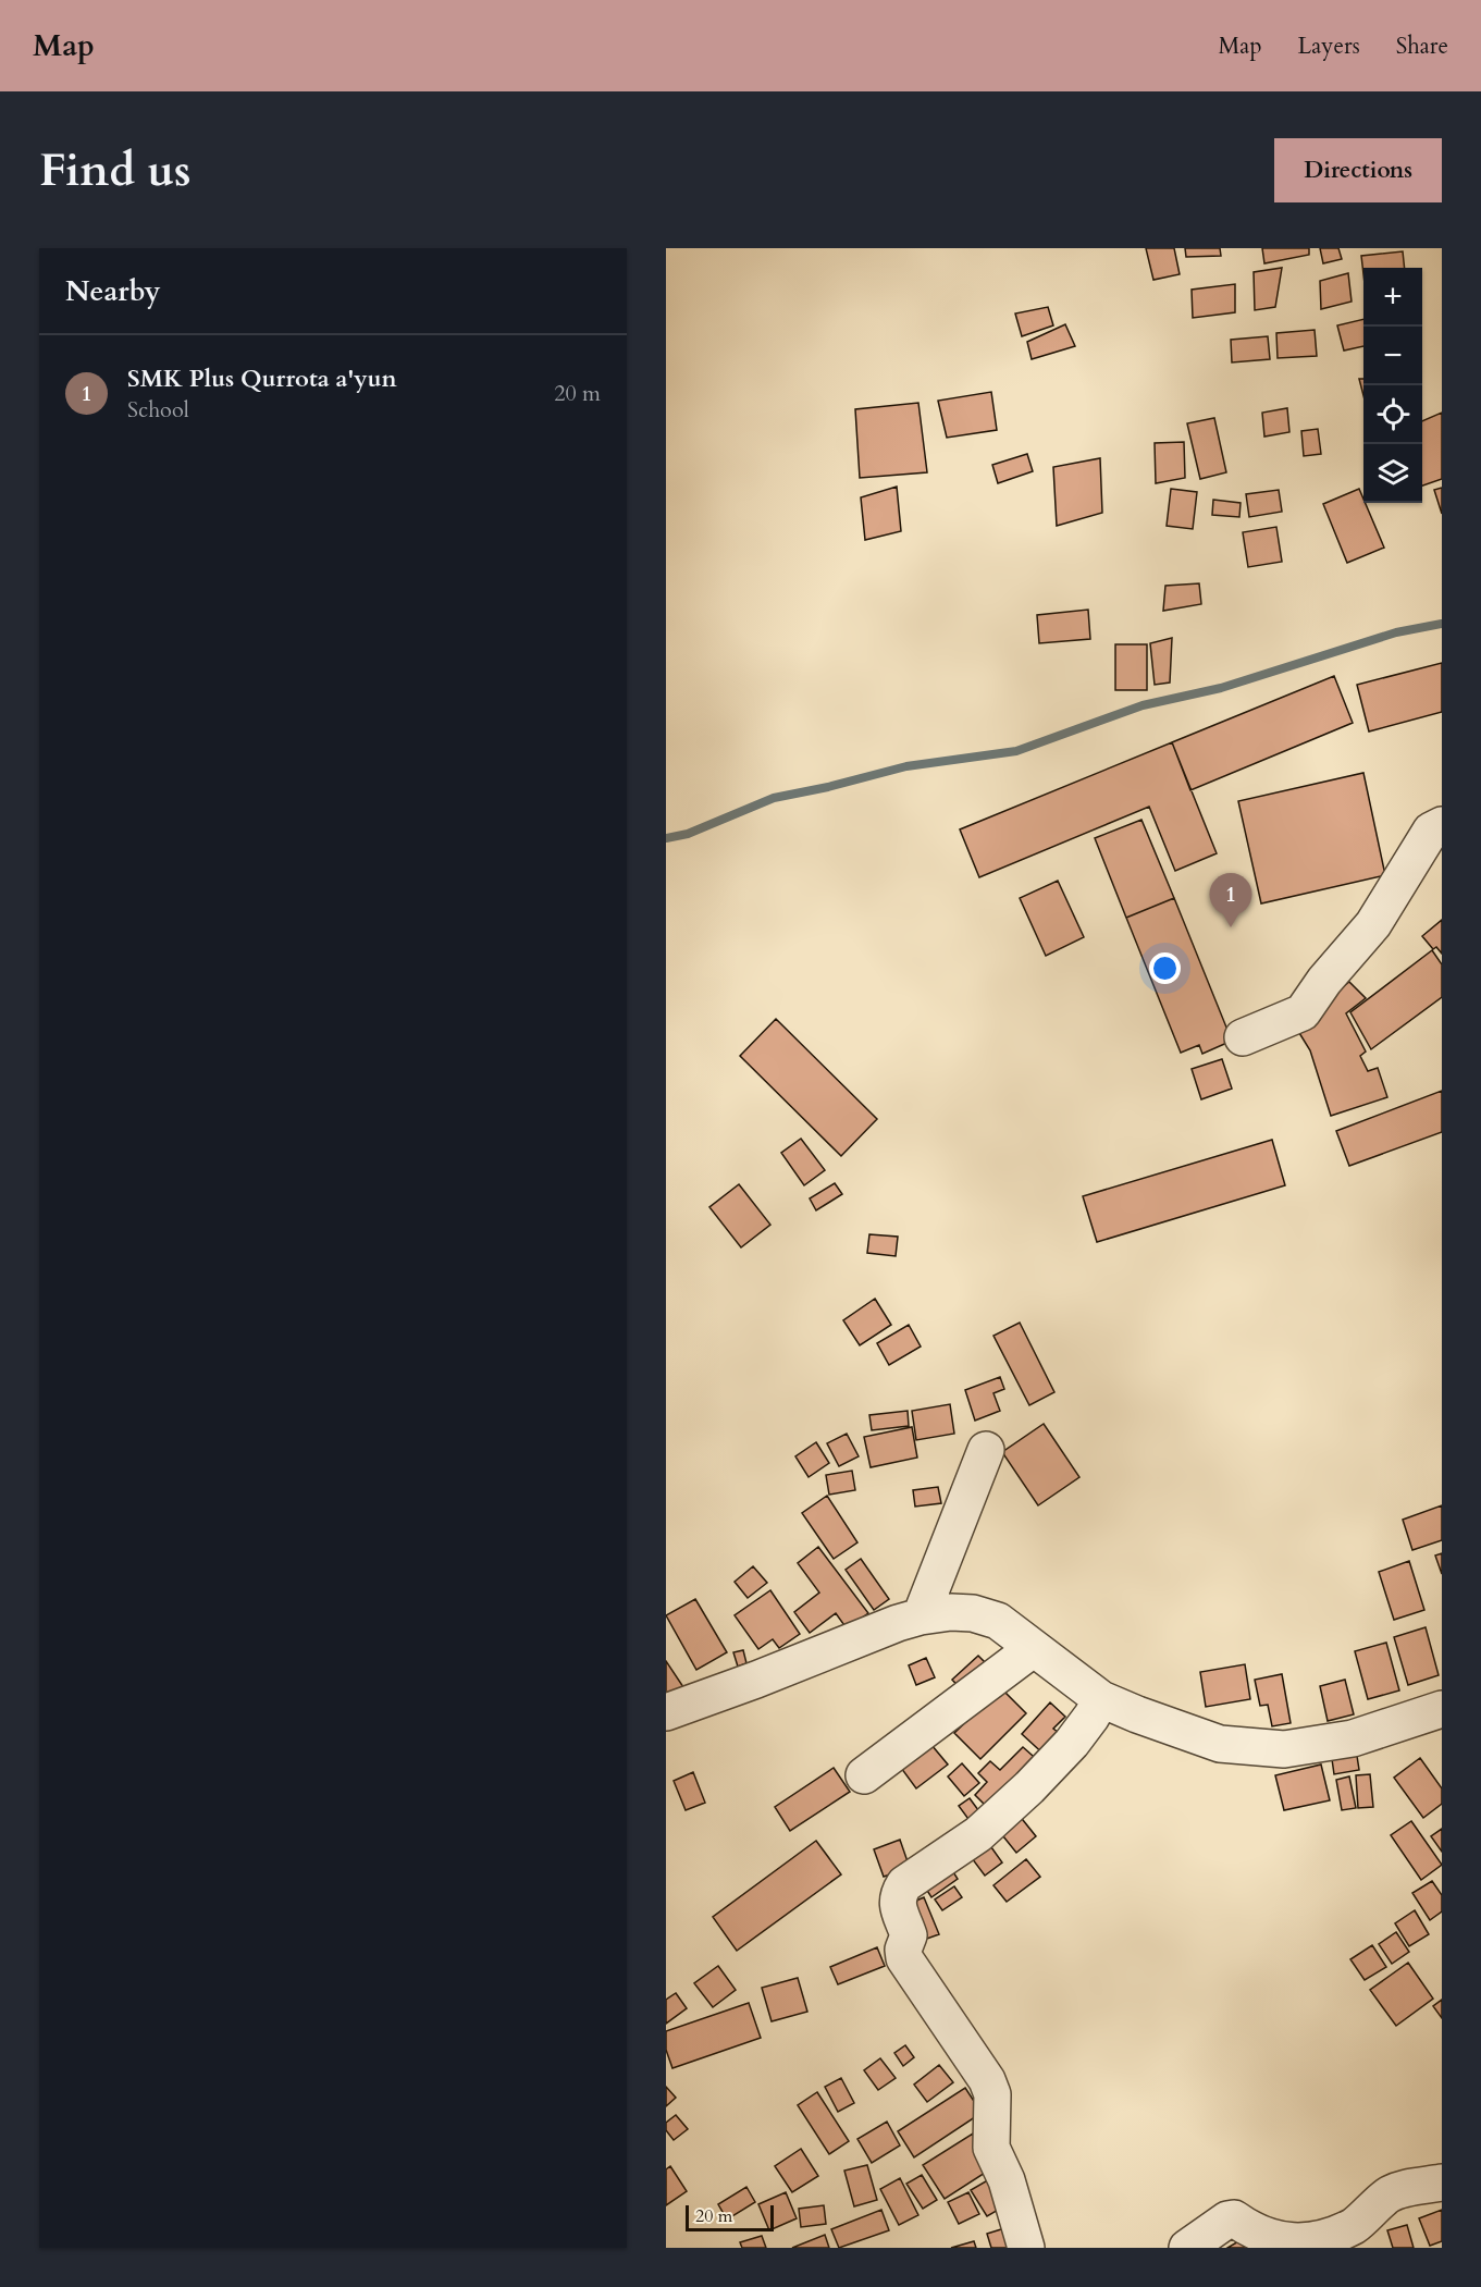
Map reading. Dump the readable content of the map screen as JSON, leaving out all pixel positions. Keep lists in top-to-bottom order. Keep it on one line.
{"scale_bar":"20 m","page":{"header":"Map","nav":["Map","Layers","Share"],"buttons":"Directions","title":"Find us","heading":"Nearby","map_buttons":["+","−"],"list":[{"mark":"1","name":"SMK Plus Qurrota a'yun","note":"School","value":"20 m"}],"pins":"1","scale":"20 m"}}
